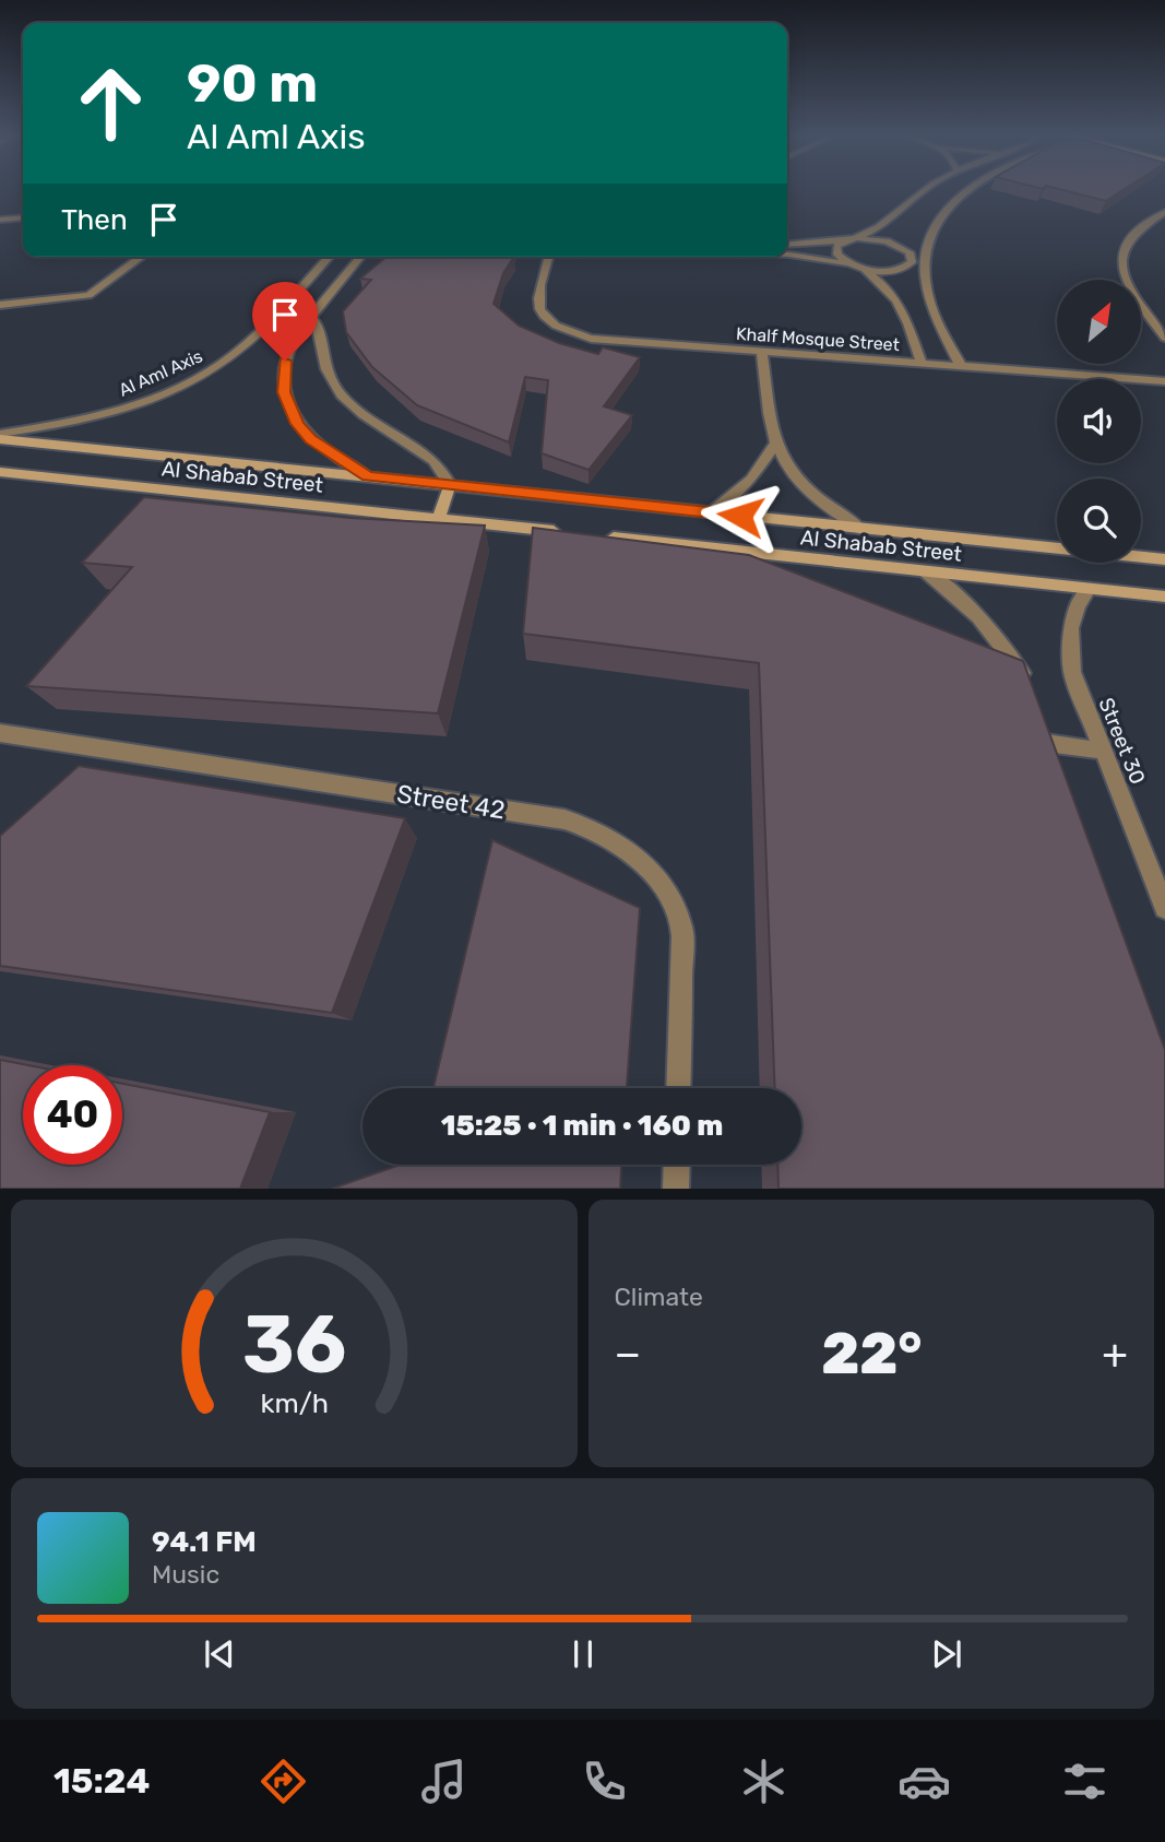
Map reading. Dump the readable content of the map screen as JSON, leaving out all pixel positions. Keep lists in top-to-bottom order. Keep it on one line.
{"streets":{"street":["Khalf Mosque Street","Al Aml Axis","Al Shabab Street","Street 30","Street 42"]},"crossings":[["Al Aml Axis","Al Shabab Street"],["Al Shabab Street","Street 30"]],"north":"top right","page":{"turn":["90 m","Al Aml Axis"],"then":"Then","limit":"40","trip":"15:25 · 1 min · 160 m","tile":"Climate","heat":["−","22°","+"],"song":["94.1 FM","Music"],"tabs":"15:24","gauge":["36","km/h"]}}
